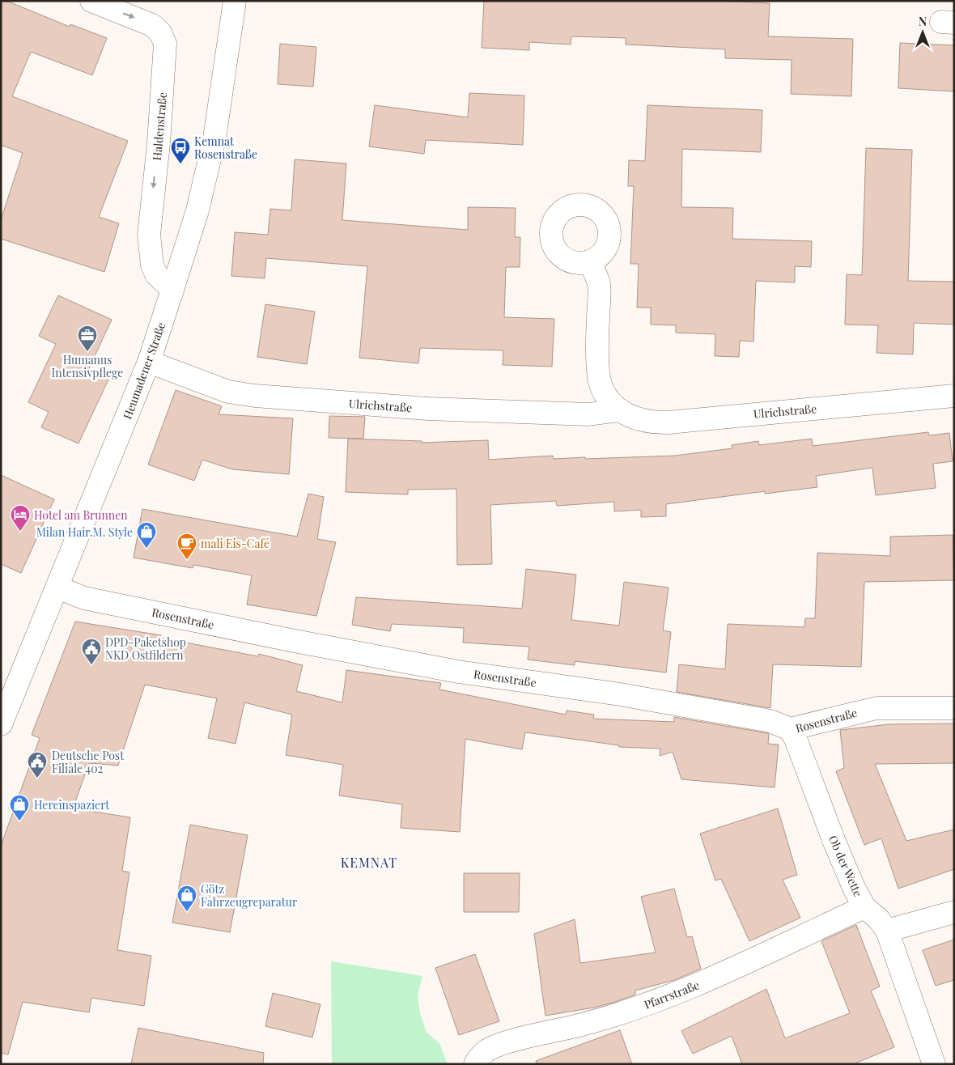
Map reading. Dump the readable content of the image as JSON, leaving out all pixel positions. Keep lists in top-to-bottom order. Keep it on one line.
{"streets":{"street":["Haldenstraße","Heumadener Straße","Ulrichstraße","Rosenstraße","Ob der Wette","Pfarrstraße"]},"crossings":[["Haldenstraße","Heumadener Straße"],["Heumadener Straße","Ulrichstraße"],["Heumadener Straße","Rosenstraße"],["Rosenstraße","Ob der Wette"],["Ob der Wette","Pfarrstraße"]],"one_way":["Haldenstraße"],"districts":["KEMNAT"],"places":{"bus stop":["Kemnat Rosenstraße"],"office":["Humanus Intensivpflege"],"hotel":["Hotel am Brunnen"],"shop":["Milan Hair.M. Style","Hereinspaziert","Götz Fahrzeugreparatur"],"cafe":["mali Eis-Café"],"public building":["DPD-Paketshop NKD Ostfildern","Deutsche Post Filiale 402"]},"north":"top"}
